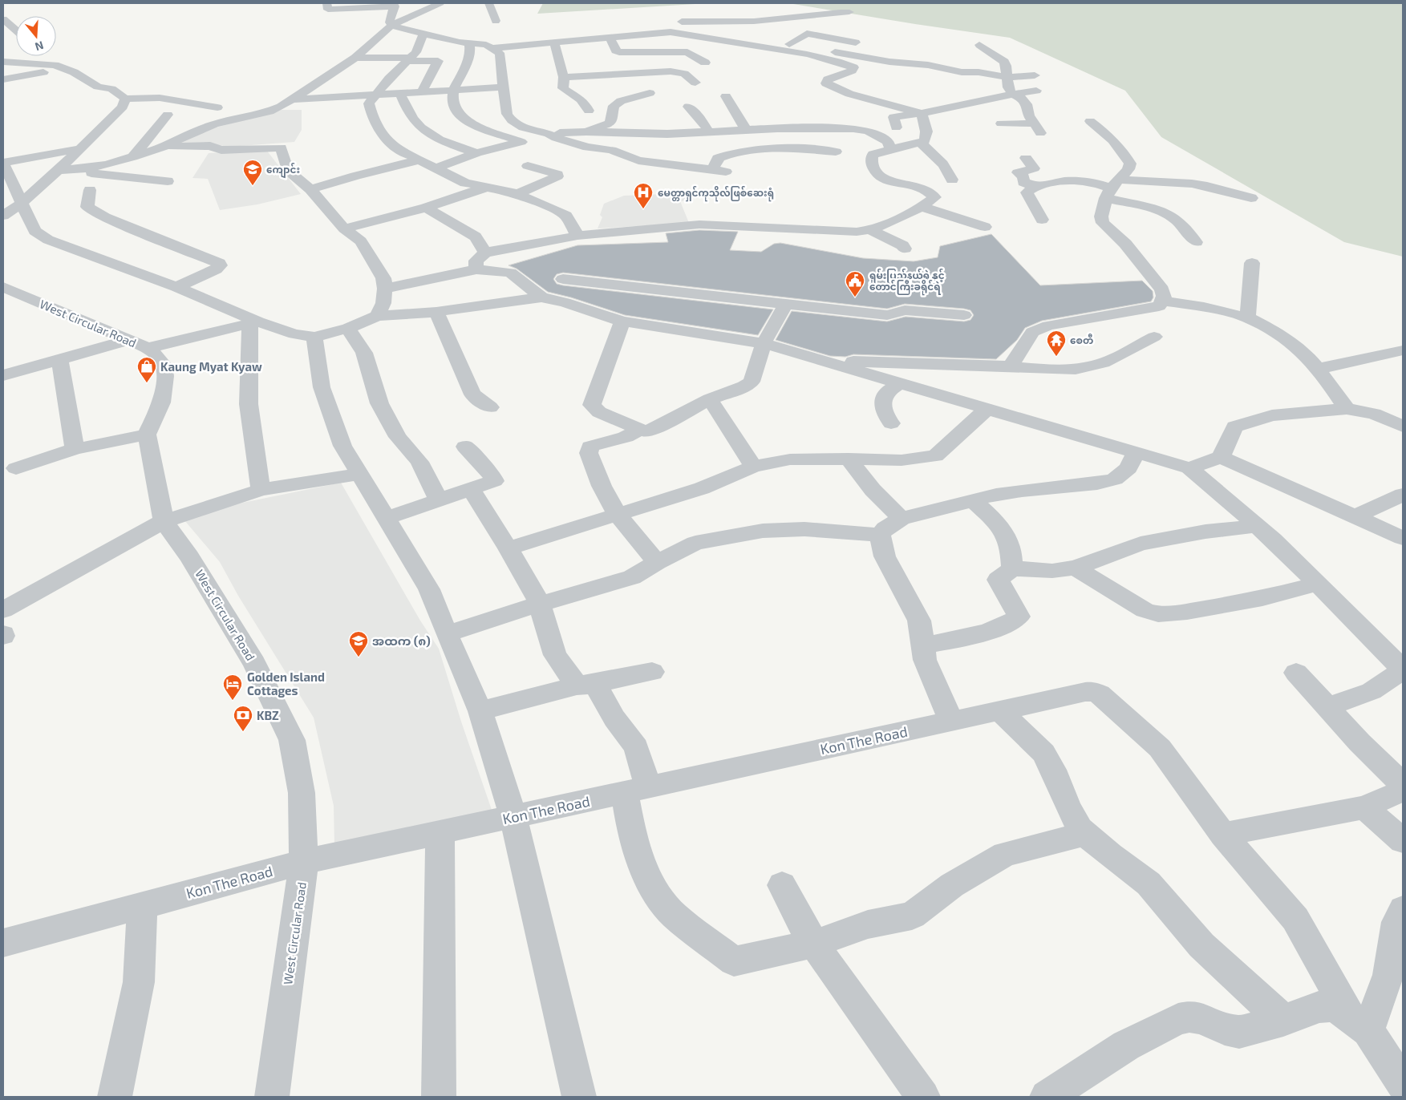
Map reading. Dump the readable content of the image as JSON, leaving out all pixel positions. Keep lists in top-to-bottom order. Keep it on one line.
{"streets":{"street":["West Circular Road","Kon The Road"]},"crossings":[["West Circular Road","Kon The Road"]],"places":{"school or university":["ကျောင်း","အထက (၈)"],"hospital":["မေတ္တာရှင်ကုသိုလ်ဖြစ်ဆေးရုံ"],"public building":["ရှမ်းပြည်နယ်ရဲ နှင့် တောင်ကြီးခရိုင်ရဲ"],"temple":["စေတီ"],"shop":["Kaung Myat Kyaw"],"hotel":["Golden Island Cottages"],"bank":["KBZ"]},"north":"bottom"}
